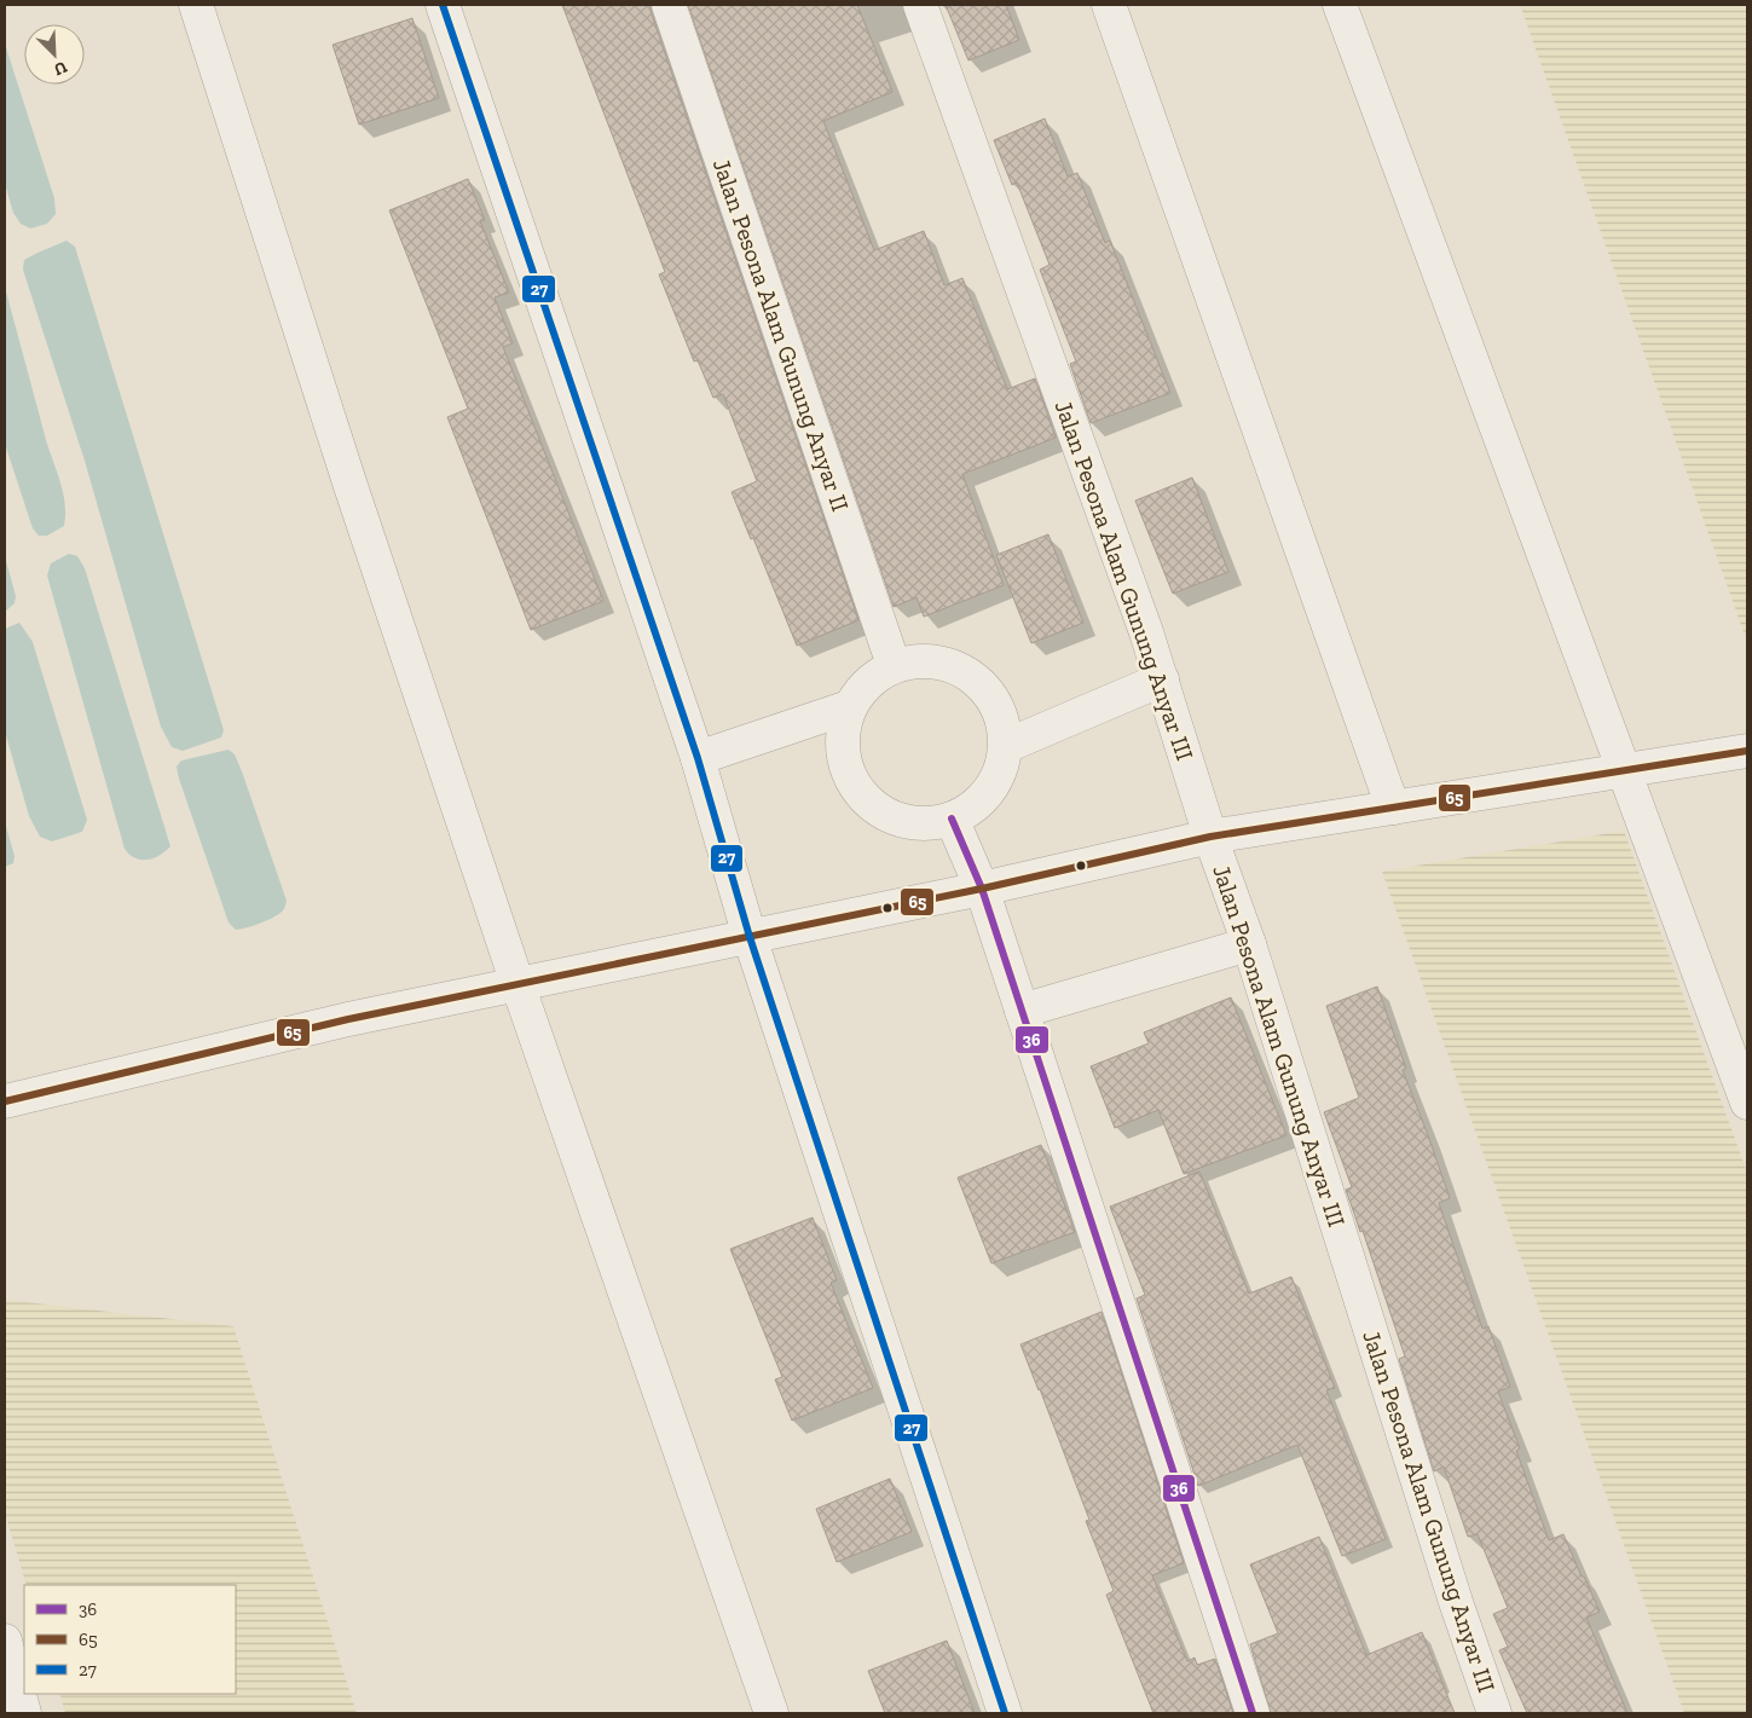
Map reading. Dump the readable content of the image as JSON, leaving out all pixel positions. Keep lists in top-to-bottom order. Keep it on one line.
{"streets":{"street":["Jalan Pesona Alam Gunung Anyar II","Jalan Pesona Alam Gunung Anyar III"]},"lines":["transit line 27","transit line 65","transit line 36"],"legend":["36","65","27"],"north":"bottom right"}
